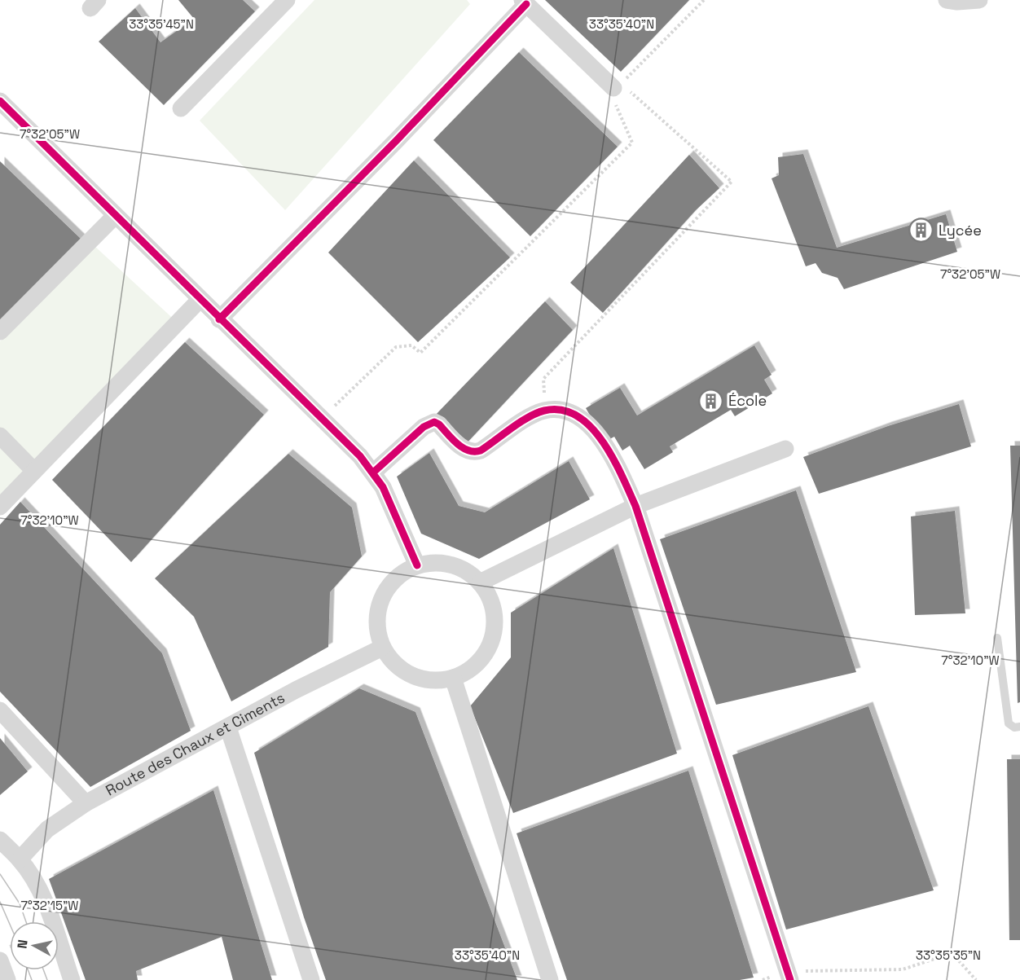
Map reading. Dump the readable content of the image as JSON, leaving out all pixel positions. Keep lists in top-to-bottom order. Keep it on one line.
{"streets":{"street":["Route des Chaux et Ciments"]},"places":{"building":["Lycée","École"]},"north":"left","coordinates":["33°35'45\"N","33°35'40\"N","7°32'05\"W","7°32'10\"W","7°32'15\"W","33°35'35\"N"]}
